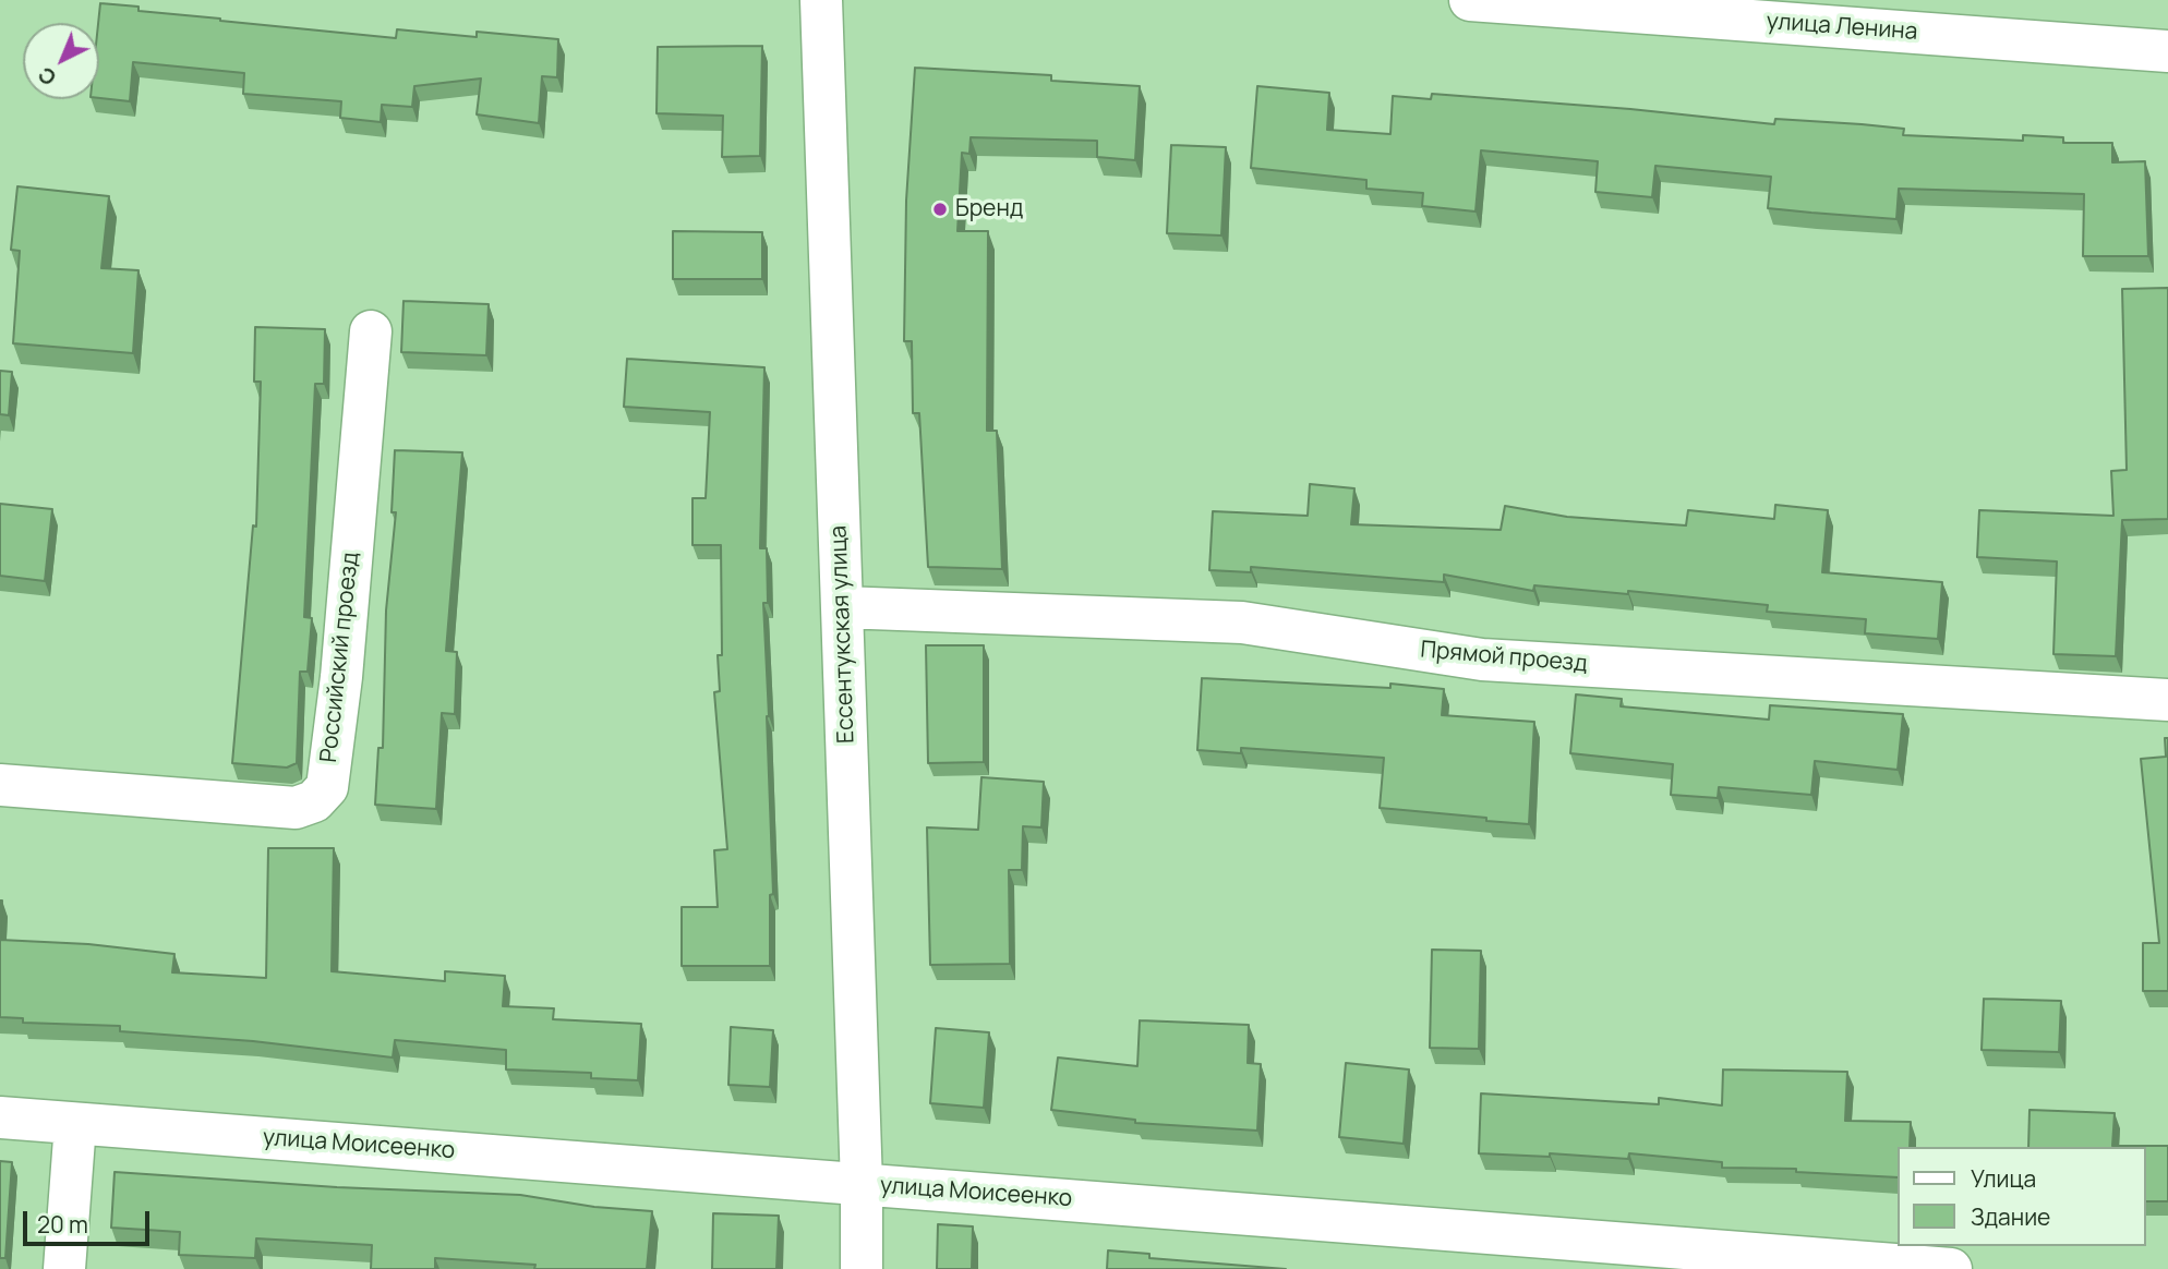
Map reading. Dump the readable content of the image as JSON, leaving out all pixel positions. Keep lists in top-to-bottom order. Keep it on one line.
{"streets":{"street":["улица Ленина","Ессентукская улица","Российский проезд","Прямой проезд","улица Моисеенко"]},"crossings":[["Ессентукская улица","Прямой проезд"],["Ессентукская улица","улица Моисеенко"]],"places":["Бренд"],"legend":["Улица","Здание"],"scale_bar":"20 m","north":"bottom left"}
